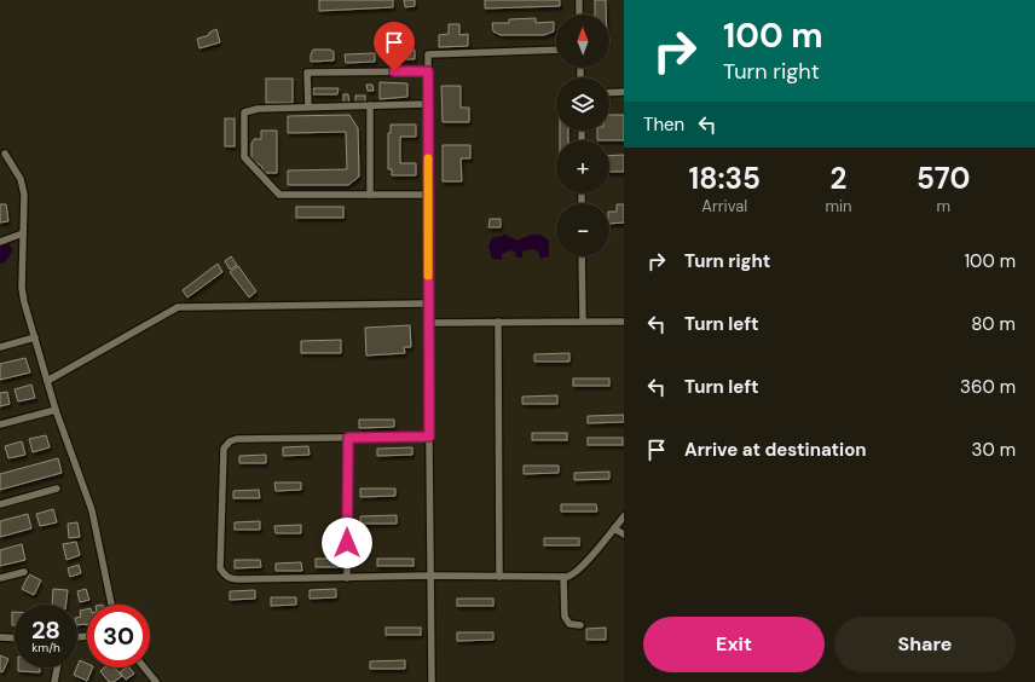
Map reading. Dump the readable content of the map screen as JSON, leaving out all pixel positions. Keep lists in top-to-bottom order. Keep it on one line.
{"north":"top","page":{"turn":["100 m","Turn right"],"map_buttons":["+","−"],"then":"Then","eta":["18:35","Arrival","2","min","570","m"],"list":[{"name":"Turn right","value":"100 m"},{"name":"Turn left","value":"80 m"},{"name":"Turn left","value":"360 m"},{"name":"Arrive at destination","value":"30 m"}],"speed":"28 km/h","limit":"30","buttons":["Exit","Share"]}}
